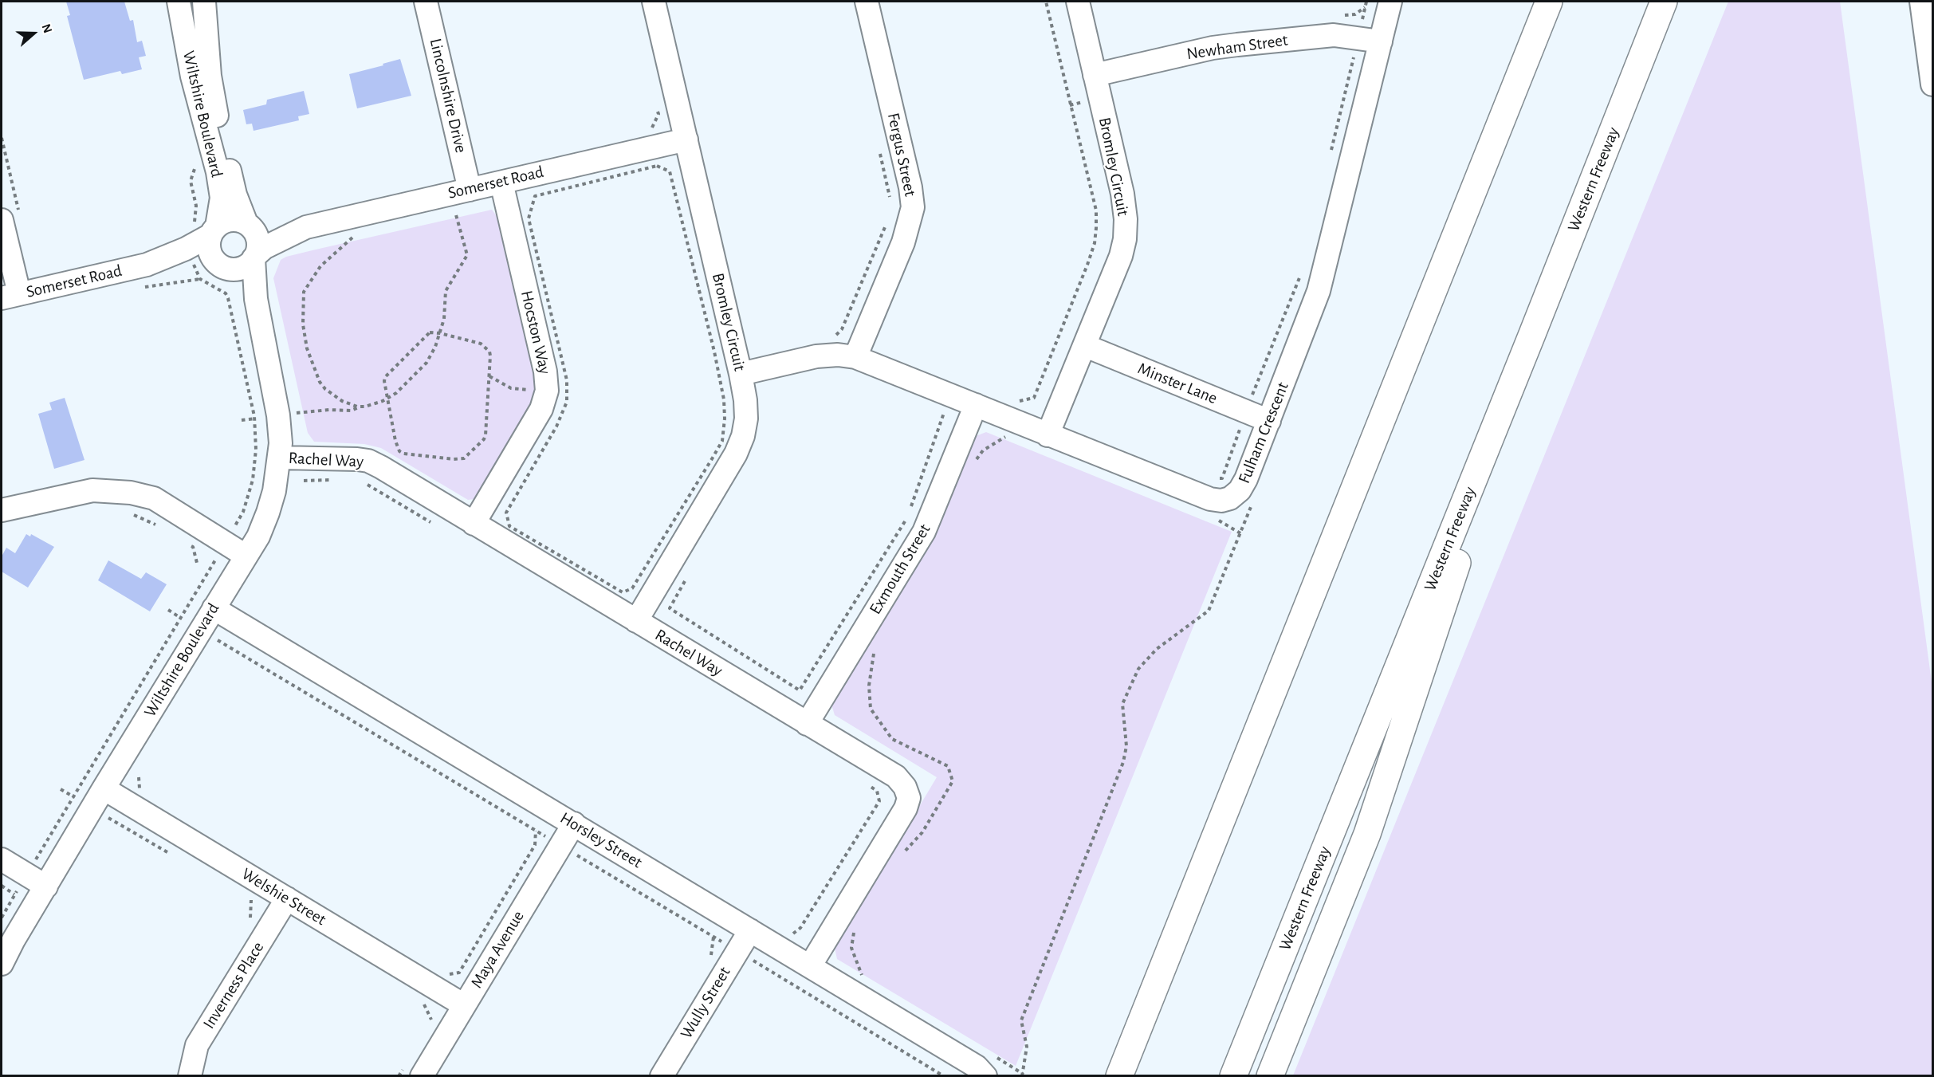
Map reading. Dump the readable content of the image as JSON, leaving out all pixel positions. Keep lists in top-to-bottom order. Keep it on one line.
{"streets":{"highway":["Western Freeway"],"street":["Newham Street","Lincolnshire Drive","Wiltshire Boulevard","Fergus Street","Bromley Circuit","Somerset Road","Hocston Way","Minster Lane","Fulham Crescent","Rachel Way","Exmouth Street","Horsley Street","Welshie Street","Maya Avenue","Inverness Place","Wully Street"]},"crossings":[["Newham Street","Bromley Circuit"],["Newham Street","Fulham Crescent"],["Lincolnshire Drive","Somerset Road"],["Wiltshire Boulevard","Somerset Road"],["Wiltshire Boulevard","Rachel Way"],["Wiltshire Boulevard","Horsley Street"],["Wiltshire Boulevard","Welshie Street"],["Fergus Street","Fulham Crescent"],["Bromley Circuit","Somerset Road"],["Bromley Circuit","Minster Lane"],["Bromley Circuit","Fulham Crescent"],["Bromley Circuit","Rachel Way"],["Somerset Road","Hocston Way"],["Hocston Way","Rachel Way"],["Minster Lane","Fulham Crescent"],["Fulham Crescent","Exmouth Street"],["Rachel Way","Exmouth Street"],["Rachel Way","Horsley Street"],["Horsley Street","Maya Avenue"],["Horsley Street","Wully Street"],["Welshie Street","Maya Avenue"],["Welshie Street","Inverness Place"]],"north":"right"}
